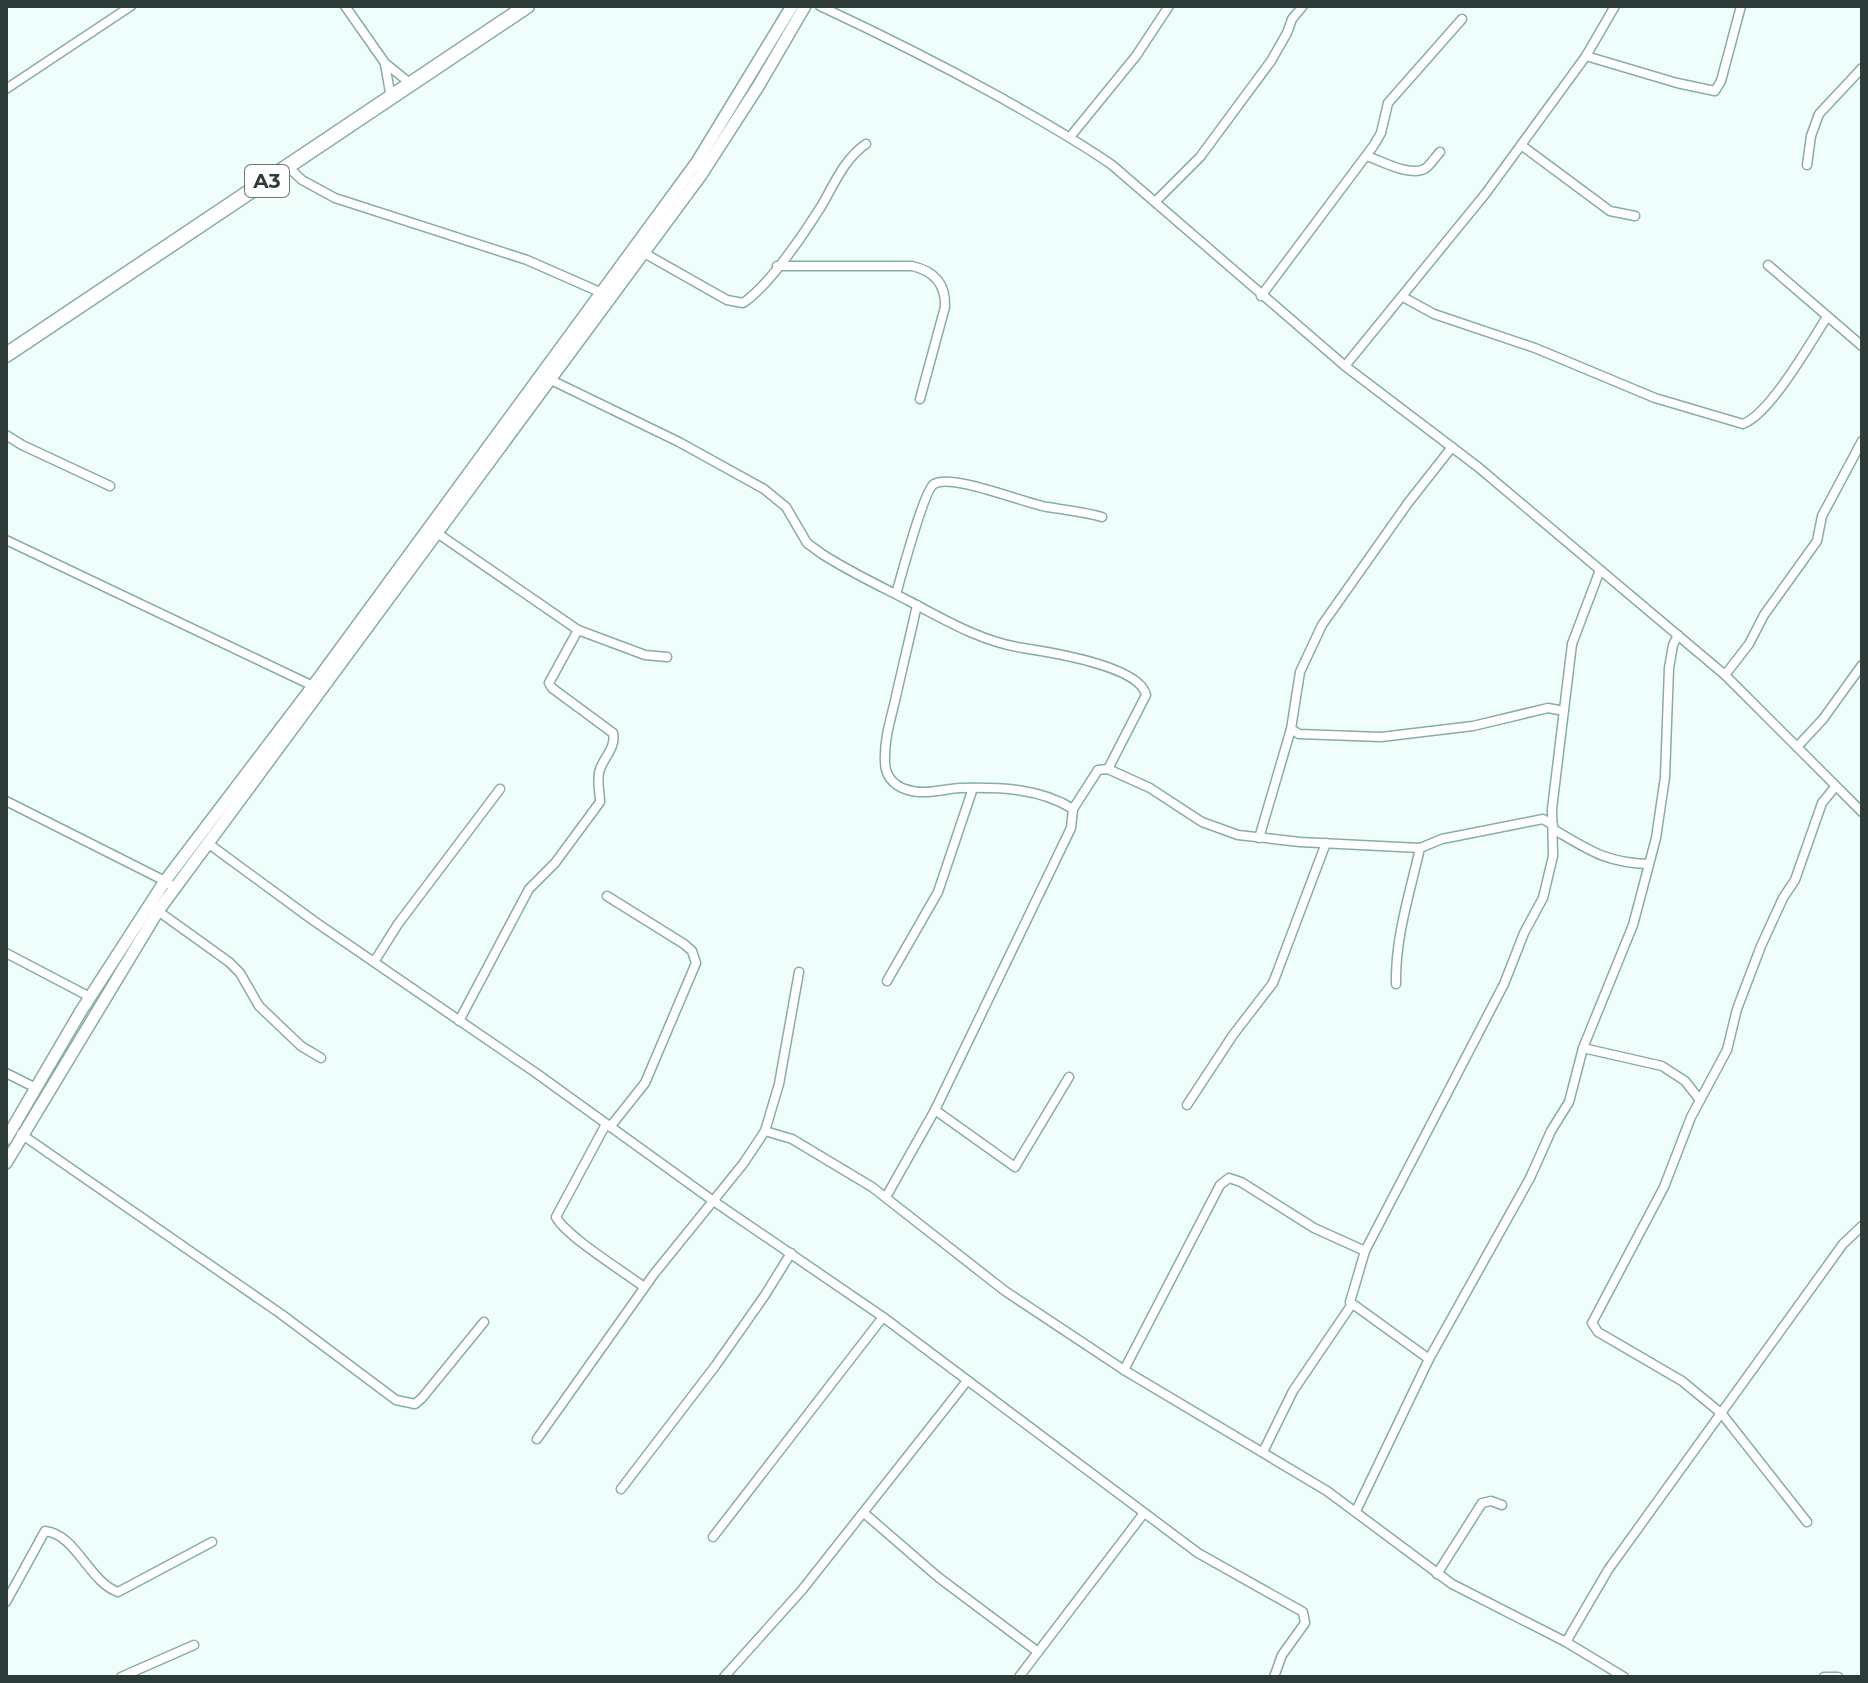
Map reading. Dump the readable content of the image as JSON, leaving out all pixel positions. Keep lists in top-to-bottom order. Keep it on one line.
{"streets":{"highway":["A3"]}}
